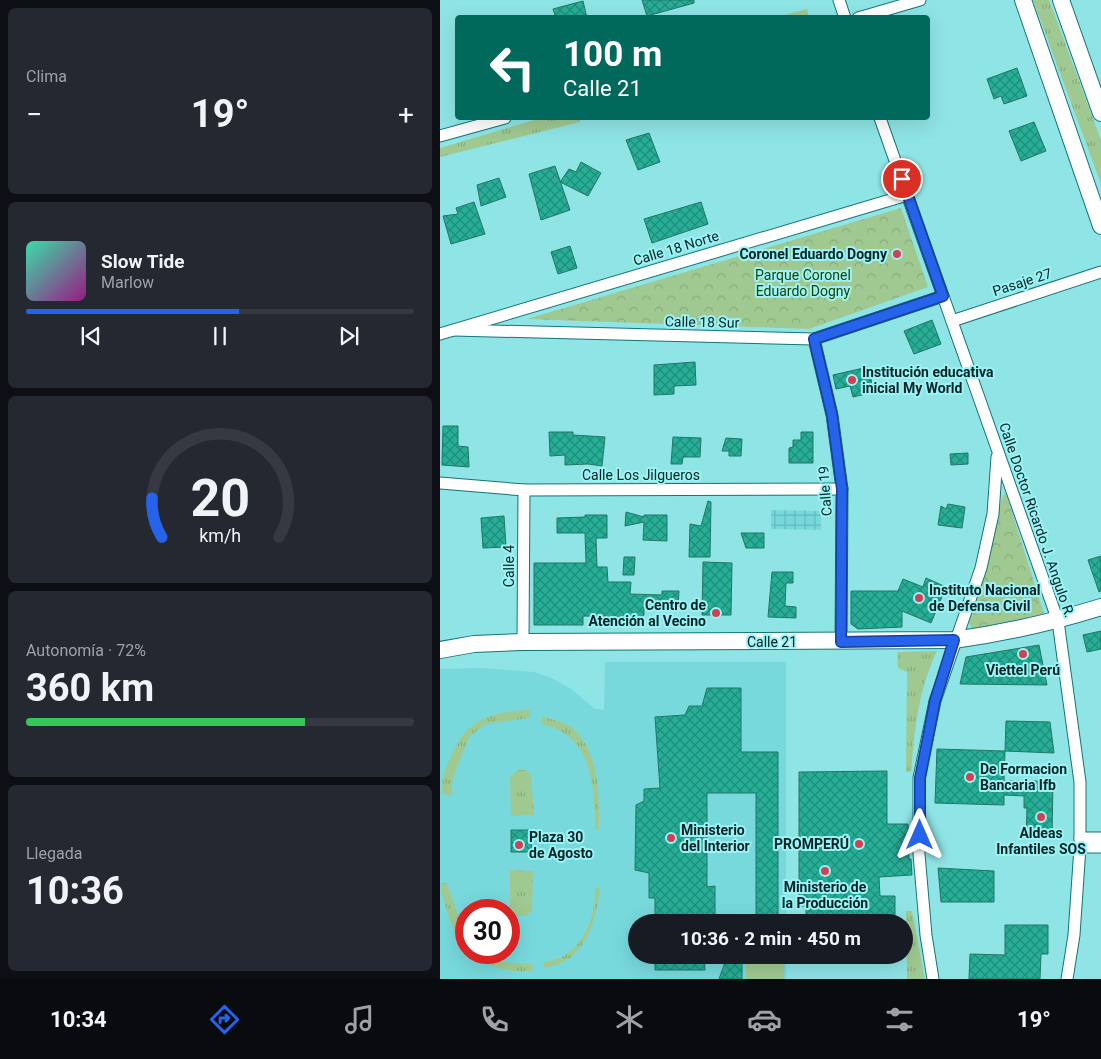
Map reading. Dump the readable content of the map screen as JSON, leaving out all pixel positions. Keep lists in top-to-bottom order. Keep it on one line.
{"streets":{"street":["Calle 18 Norte","Pasaje 27","Calle 18 Sur","Calle Los Jilgueros","Calle 19","Calle Doctor Ricardo J. Angulo R.","Calle 4","Calle 21"]},"crossings":[["Calle 18 Norte","Calle 18 Sur"],["Calle 18 Norte","Calle Doctor Ricardo J. Angulo R."],["Pasaje 27","Calle Doctor Ricardo J. Angulo R."],["Calle 18 Sur","Calle 19"],["Calle 18 Sur","Calle Doctor Ricardo J. Angulo R."],["Calle Los Jilgueros","Calle 19"],["Calle Los Jilgueros","Calle 4"],["Calle 19","Calle 21"],["Calle Doctor Ricardo J. Angulo R.","Calle 21"],["Calle 4","Calle 21"]],"parks":["Parque Coronel Eduardo Dogny"],"places":["Coronel Eduardo Dogny","Institución educativa inicial My World","Instituto Nacional de Defensa Civil","Centro de Atención al Vecino","Viettel Perú","De Formacion Bancaria Ifb","Aldeas Infantiles SOS","Ministerio del Interior","PROMPERÚ","Plaza 30 de Agosto","Ministerio de la Producción"],"page":{"tile":["Clima",["Autonomía · 72%","360 km"],["Llegada","10:36"]],"turn":["100 m","Calle 21"],"heat":["−","19°","+"],"song":["Slow Tide","Marlow"],"limit":"30","trip":"10:36 · 2 min · 450 m","tabs":["10:34","19°"],"gauge":["20","km/h"]}}
